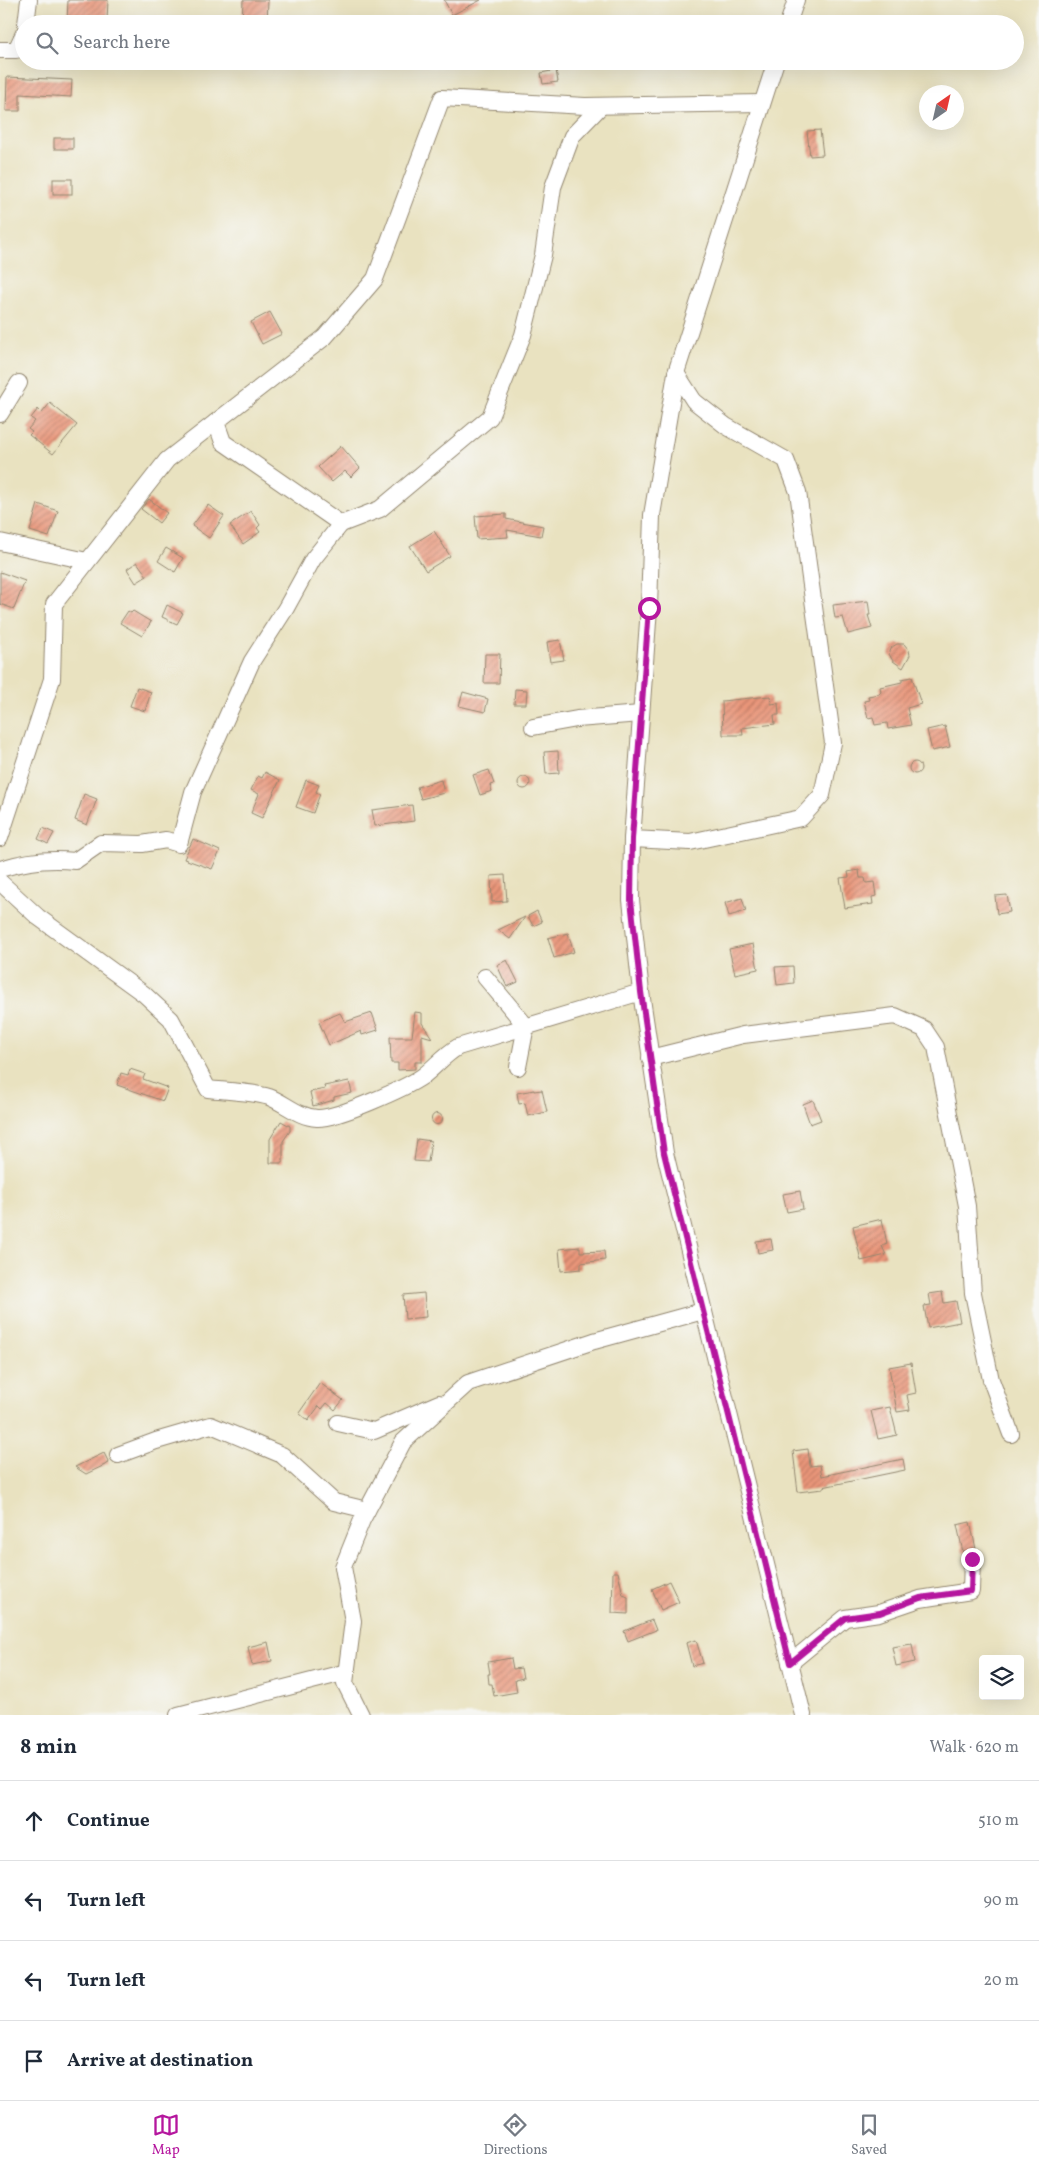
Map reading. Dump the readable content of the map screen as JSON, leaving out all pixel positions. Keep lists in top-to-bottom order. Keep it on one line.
{"north":"top right","page":{"search":"Search here","heading":["8 min","Walk · 620 m"],"list":[["Continue","510 m"],["Turn left","90 m"],["Turn left","20 m"],"Arrive at destination"],"nav":["Map","Directions","Saved"]}}
